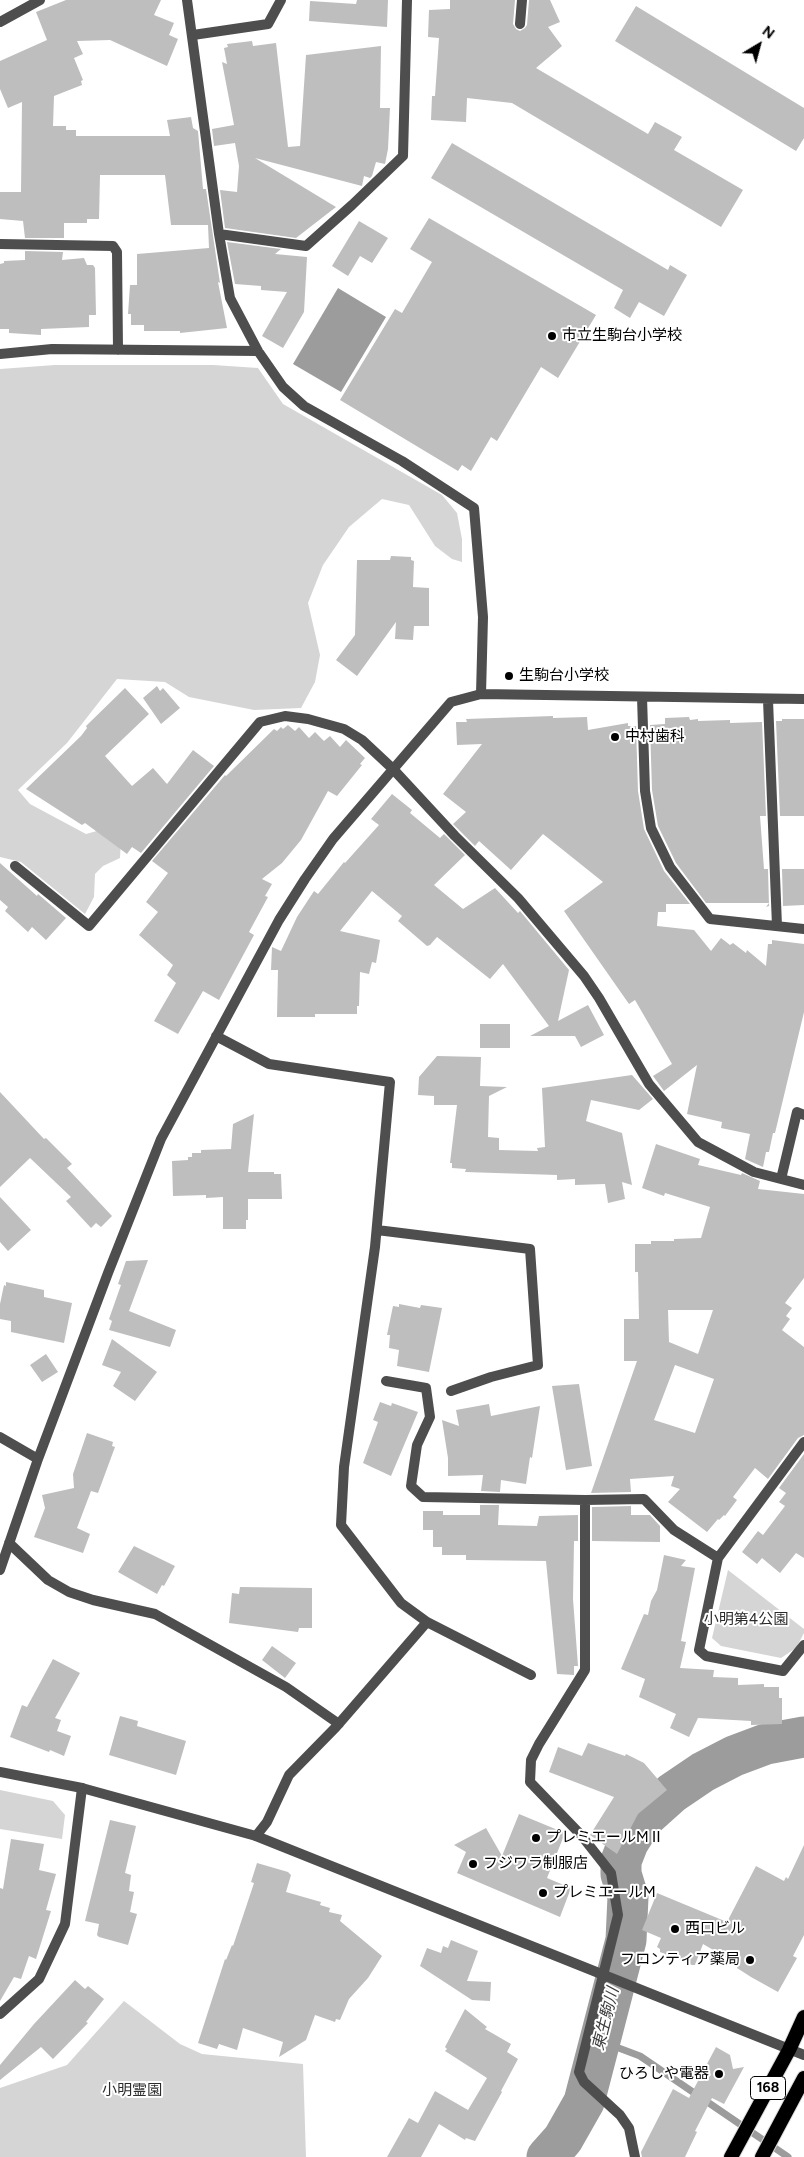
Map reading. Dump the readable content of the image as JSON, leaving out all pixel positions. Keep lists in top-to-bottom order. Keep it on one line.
{"streets":{"highway":["168"]},"water":["東生駒川"],"parks":["小明第4公園","小明霊園"],"places":["市立生駒台小学校","生駒台小学校","中村歯科","プレミエールMⅡ","フジワラ制服店","プレミエールM","西口ビル","フロンティア薬局","ひろしや電器"],"north":"top right"}
